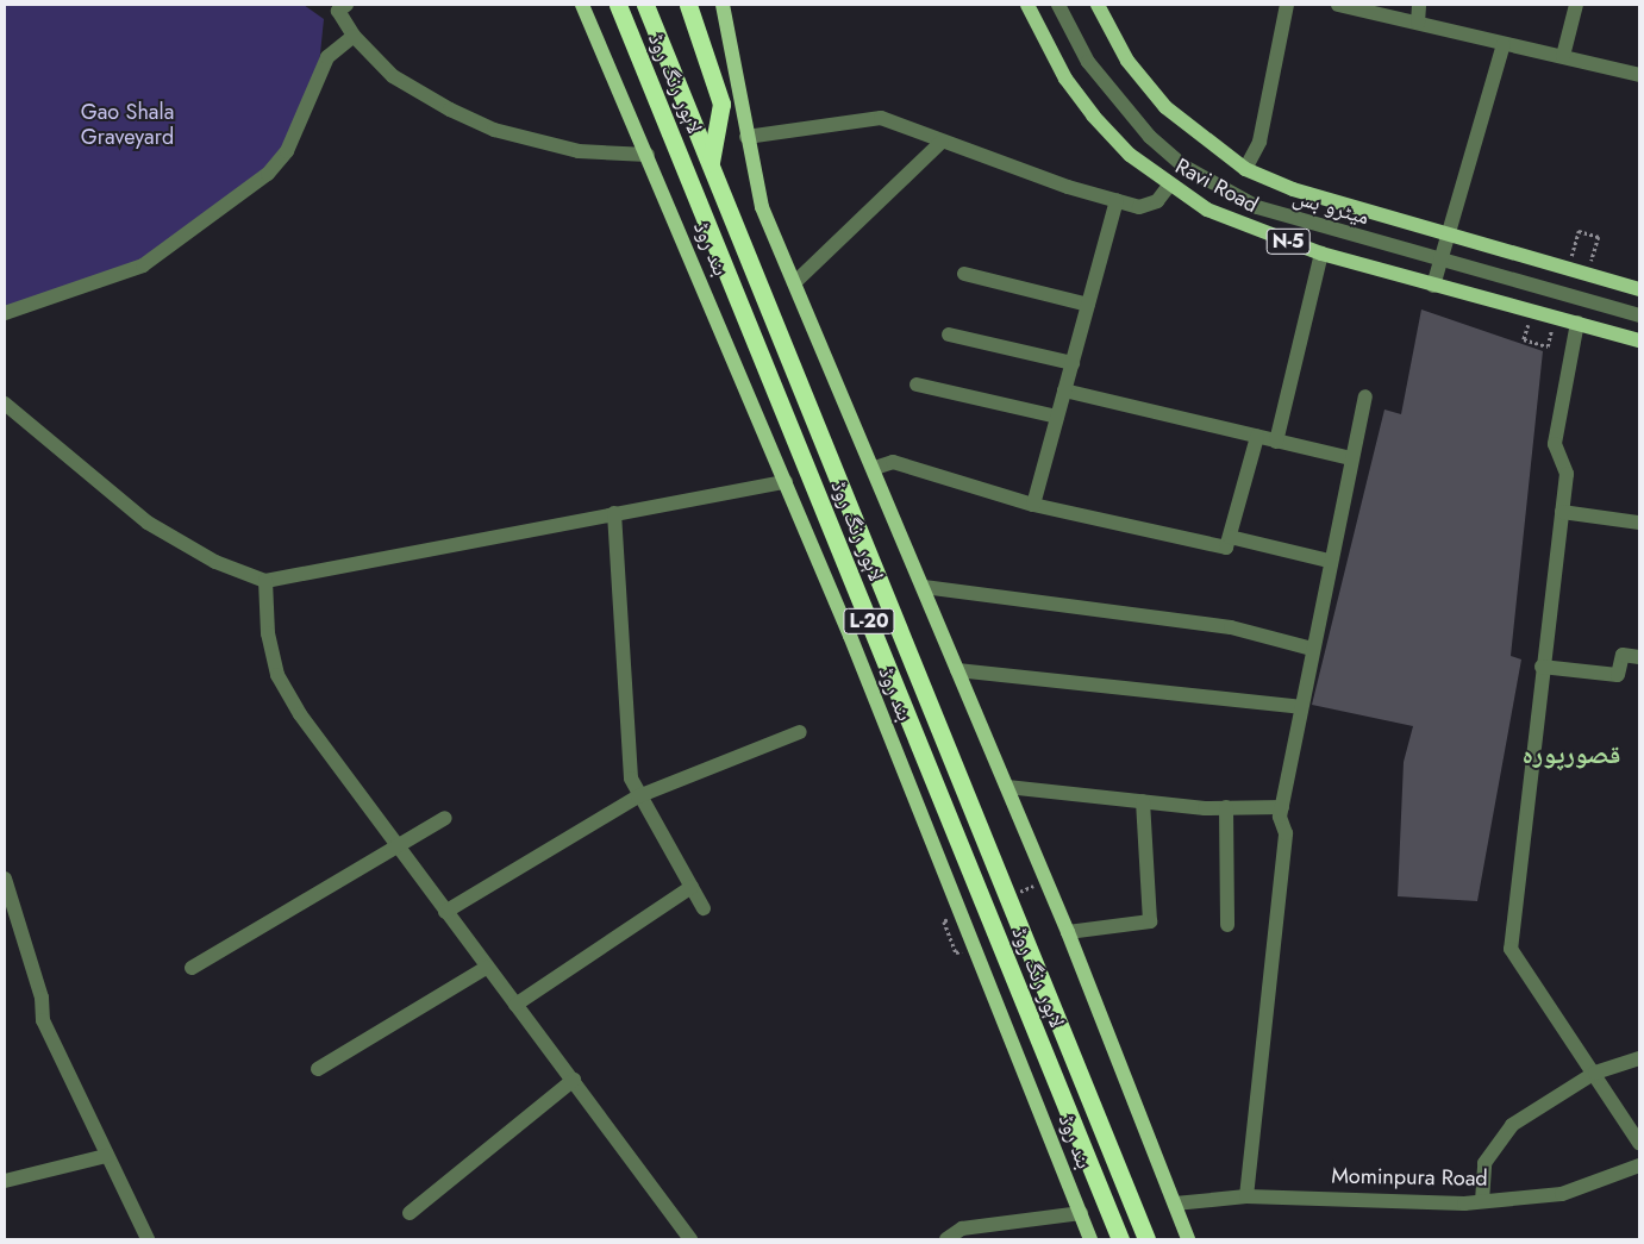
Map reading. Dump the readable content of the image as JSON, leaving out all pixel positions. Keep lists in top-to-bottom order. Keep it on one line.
{"streets":{"highway":["لاہور رنگ روڈ","L-20"],"main road":["Ravi Road","N-5","بند روڈ"],"street":["میٹرو بس","Mominpura Road"]},"districts":["قصورپورہ"],"parks":["Gao Shala Graveyard"]}
